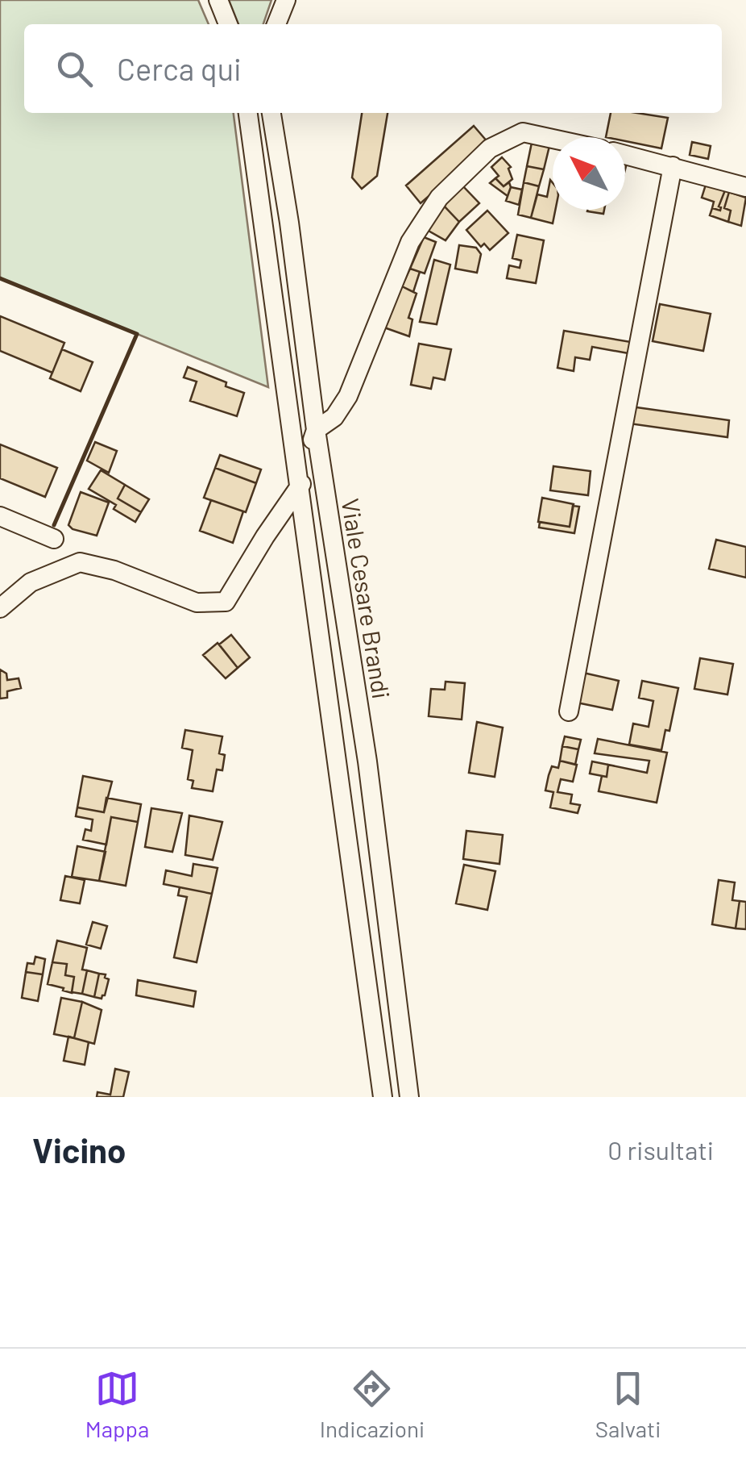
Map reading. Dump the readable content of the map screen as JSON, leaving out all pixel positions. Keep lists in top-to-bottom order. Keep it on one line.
{"streets":{"street":["Viale Cesare Brandi"]},"north":"top left","page":{"search":"Cerca qui","heading":["Vicino","0 risultati"],"nav":["Mappa","Indicazioni","Salvati"]}}
